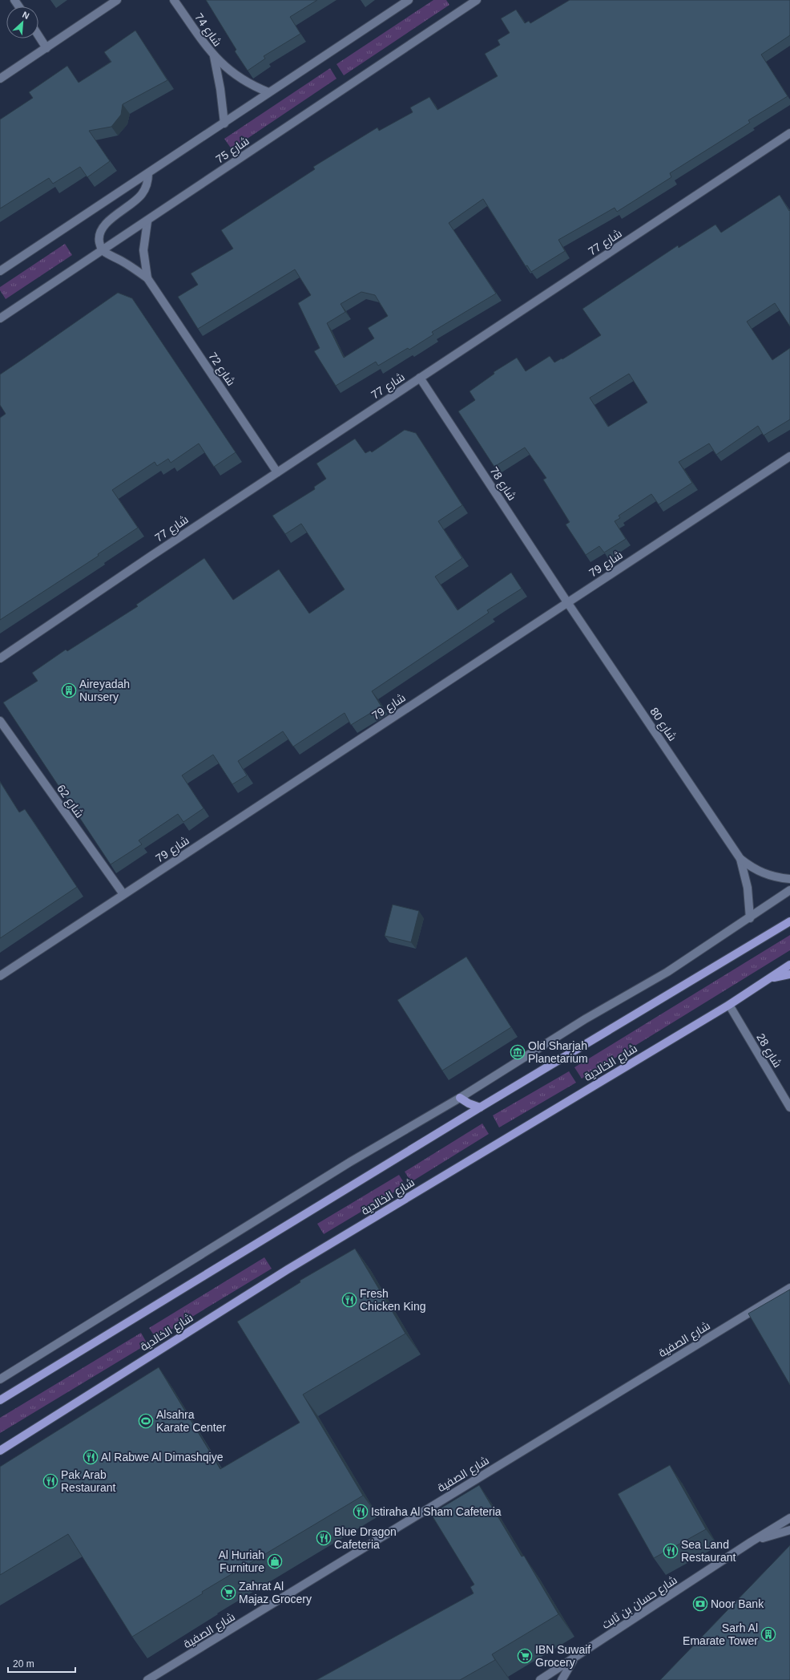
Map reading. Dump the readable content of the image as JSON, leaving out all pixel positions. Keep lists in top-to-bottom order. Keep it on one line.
{"streets":{"main road":["شارع الخالدية"],"street":["شارع 74","شارع 75","شارع 77","شارع 72","شارع 78","شارع 79","شارع 80","شارع 62","شارع 28","شارع الصفية","شارع حسان بن ثابت"]},"crossings":[["شارع 75","شارع 72"],["شارع 77","شارع 72"],["شارع 77","شارع 78"],["شارع 78","شارع 79"],["شارع 78","شارع 80"],["شارع 79","شارع 80"],["شارع 79","شارع 62"],["شارع 28","شارع الخالدية"]],"places":{"building":["Aireyadah Nursery","Sarh Al Emarate Tower"],"museum":["Old Sharjah Planetarium"],"restaurant":["Fresh Chicken King","Al Rabwe Al Dimashqiye","Pak Arab Restaurant","Istiraha Al Sham Cafeteria","Blue Dragon Cafeteria","Sea Land Restaurant"],"sports":["Alsahra Karate Center"],"shop":["Al Huriah Furniture"],"supermarket":["Zahrat Al Majaz Grocery","IBN Suwaif Grocery"],"bank":["Noor Bank"]},"scale_bar":"20 m","north":"top right"}
